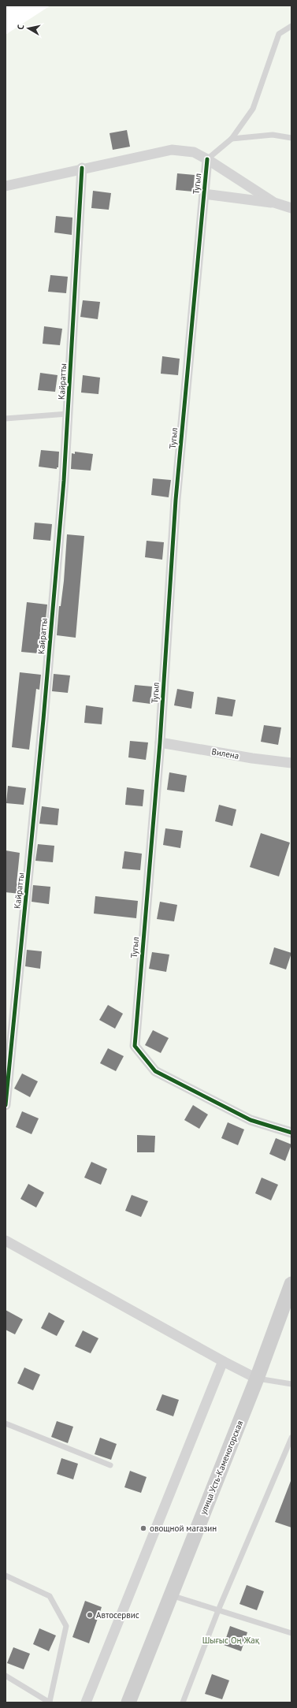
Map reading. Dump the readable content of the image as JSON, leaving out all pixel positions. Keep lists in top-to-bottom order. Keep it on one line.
{"streets":{"street":["Тугыл","Кайратты","Вилена","улица Усть-Каменогорская"]},"crossings":[["Тугыл","Вилена"]],"parks":["Шығыс Оң Жақ"],"places":["овощной магазин","Автосервис"],"north":"left"}
